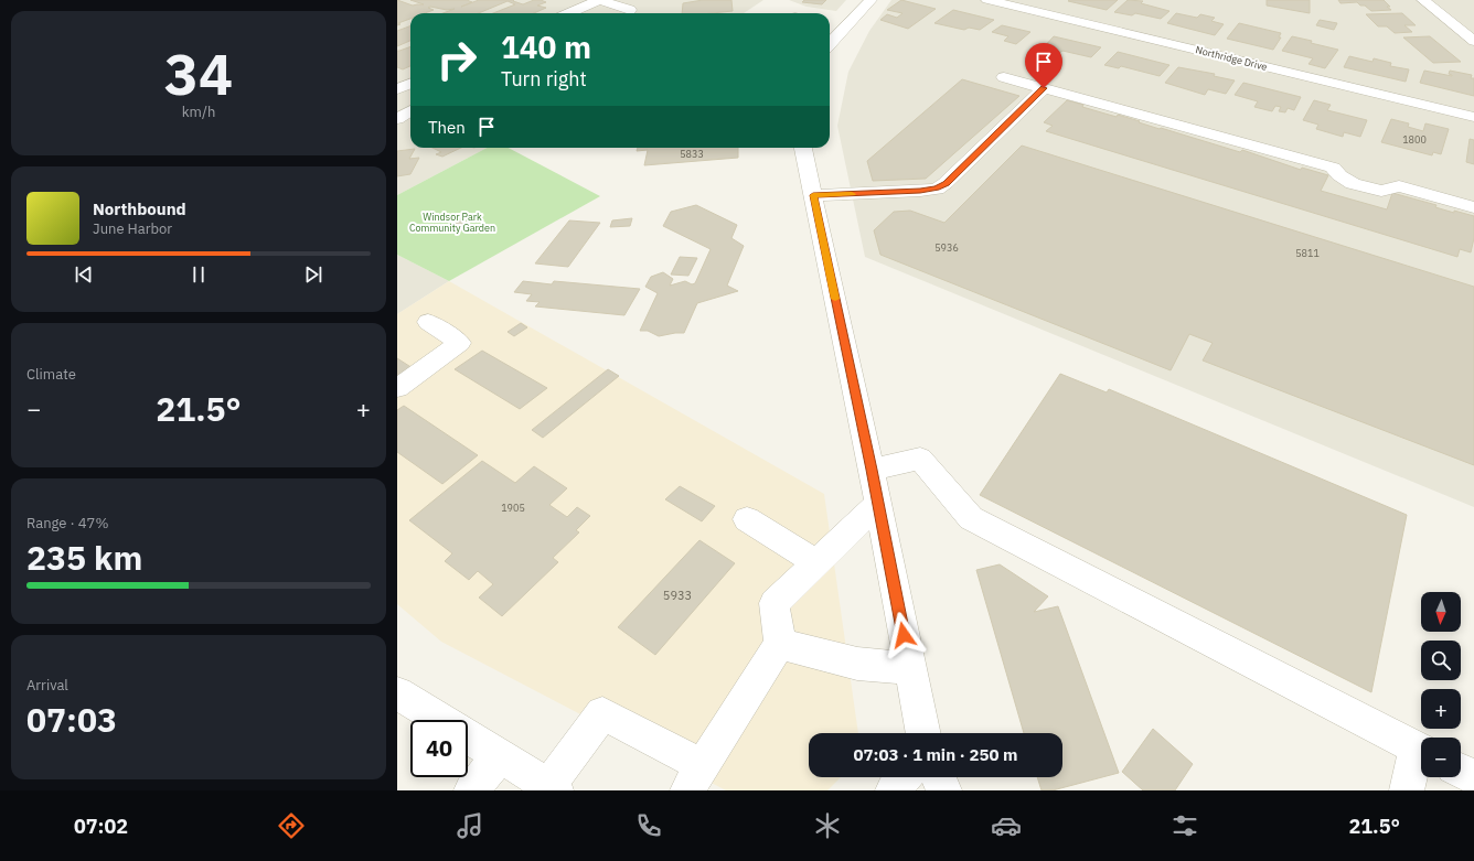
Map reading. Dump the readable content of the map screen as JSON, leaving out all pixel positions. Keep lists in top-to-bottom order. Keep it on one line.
{"streets":{"street":["Northridge Drive"]},"parks":["Windsor Park Community Garden"],"house_numbers":["1800","5833","5936","5811","1905","5933"],"north":"bottom","page":{"tile":[["34","km/h"],"Climate",["Range · 47%","235 km"],["Arrival","07:03"]],"turn":["140 m","Turn right"],"then":"Then","song":["Northbound","June Harbor"],"heat":["−","21.5°","+"],"map_buttons":["+","−"],"limit":"40","trip":"07:03 · 1 min · 250 m","tabs":["07:02","21.5°"]}}
